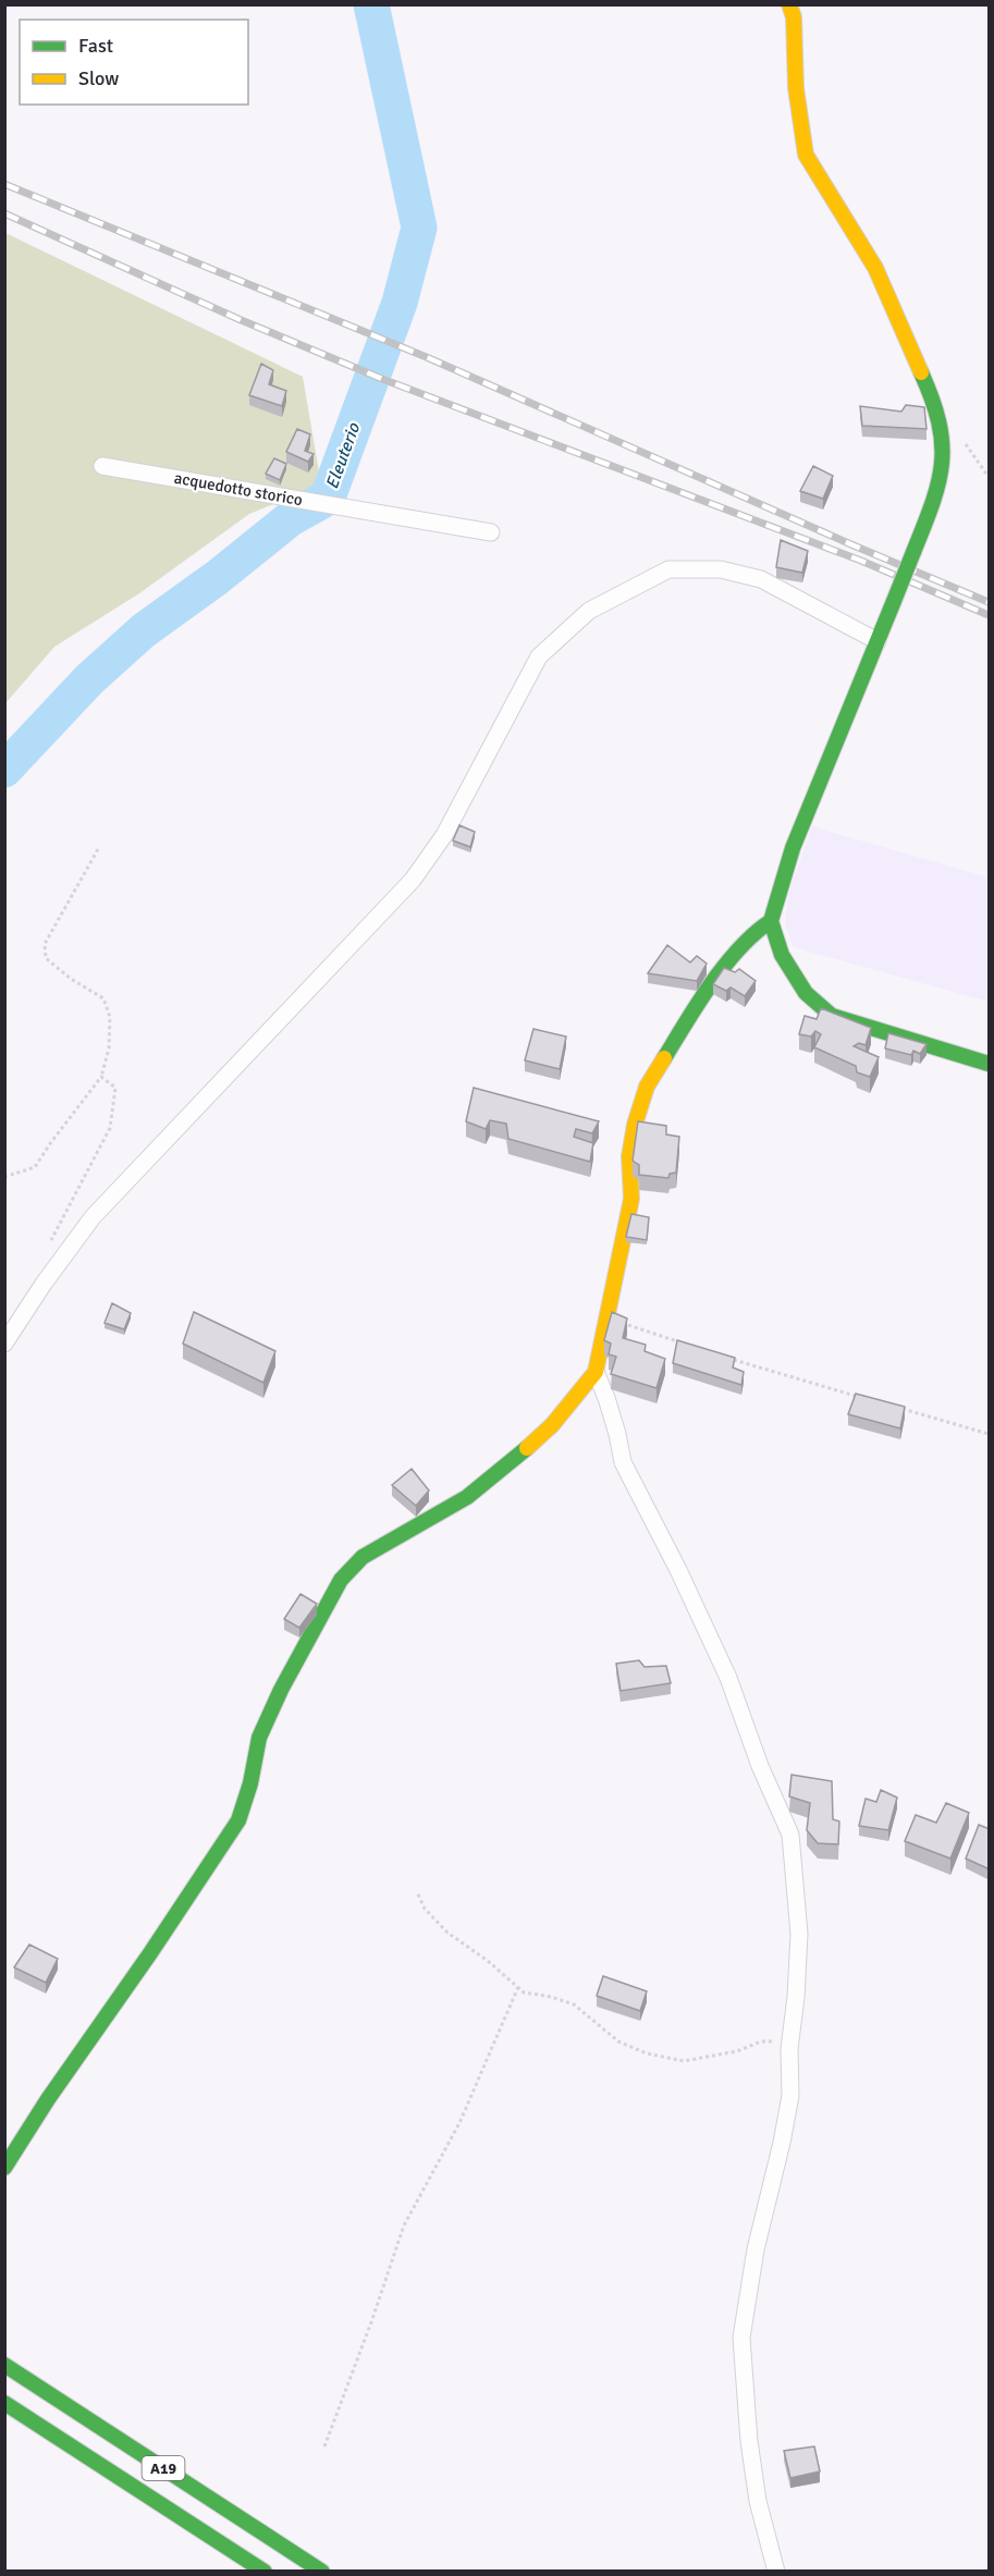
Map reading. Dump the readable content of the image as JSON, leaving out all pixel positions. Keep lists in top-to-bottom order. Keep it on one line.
{"streets":{"main road":["A19"],"street":["acquedotto storico"]},"water":["Eleuterio"],"legend":["Fast","Slow"]}
